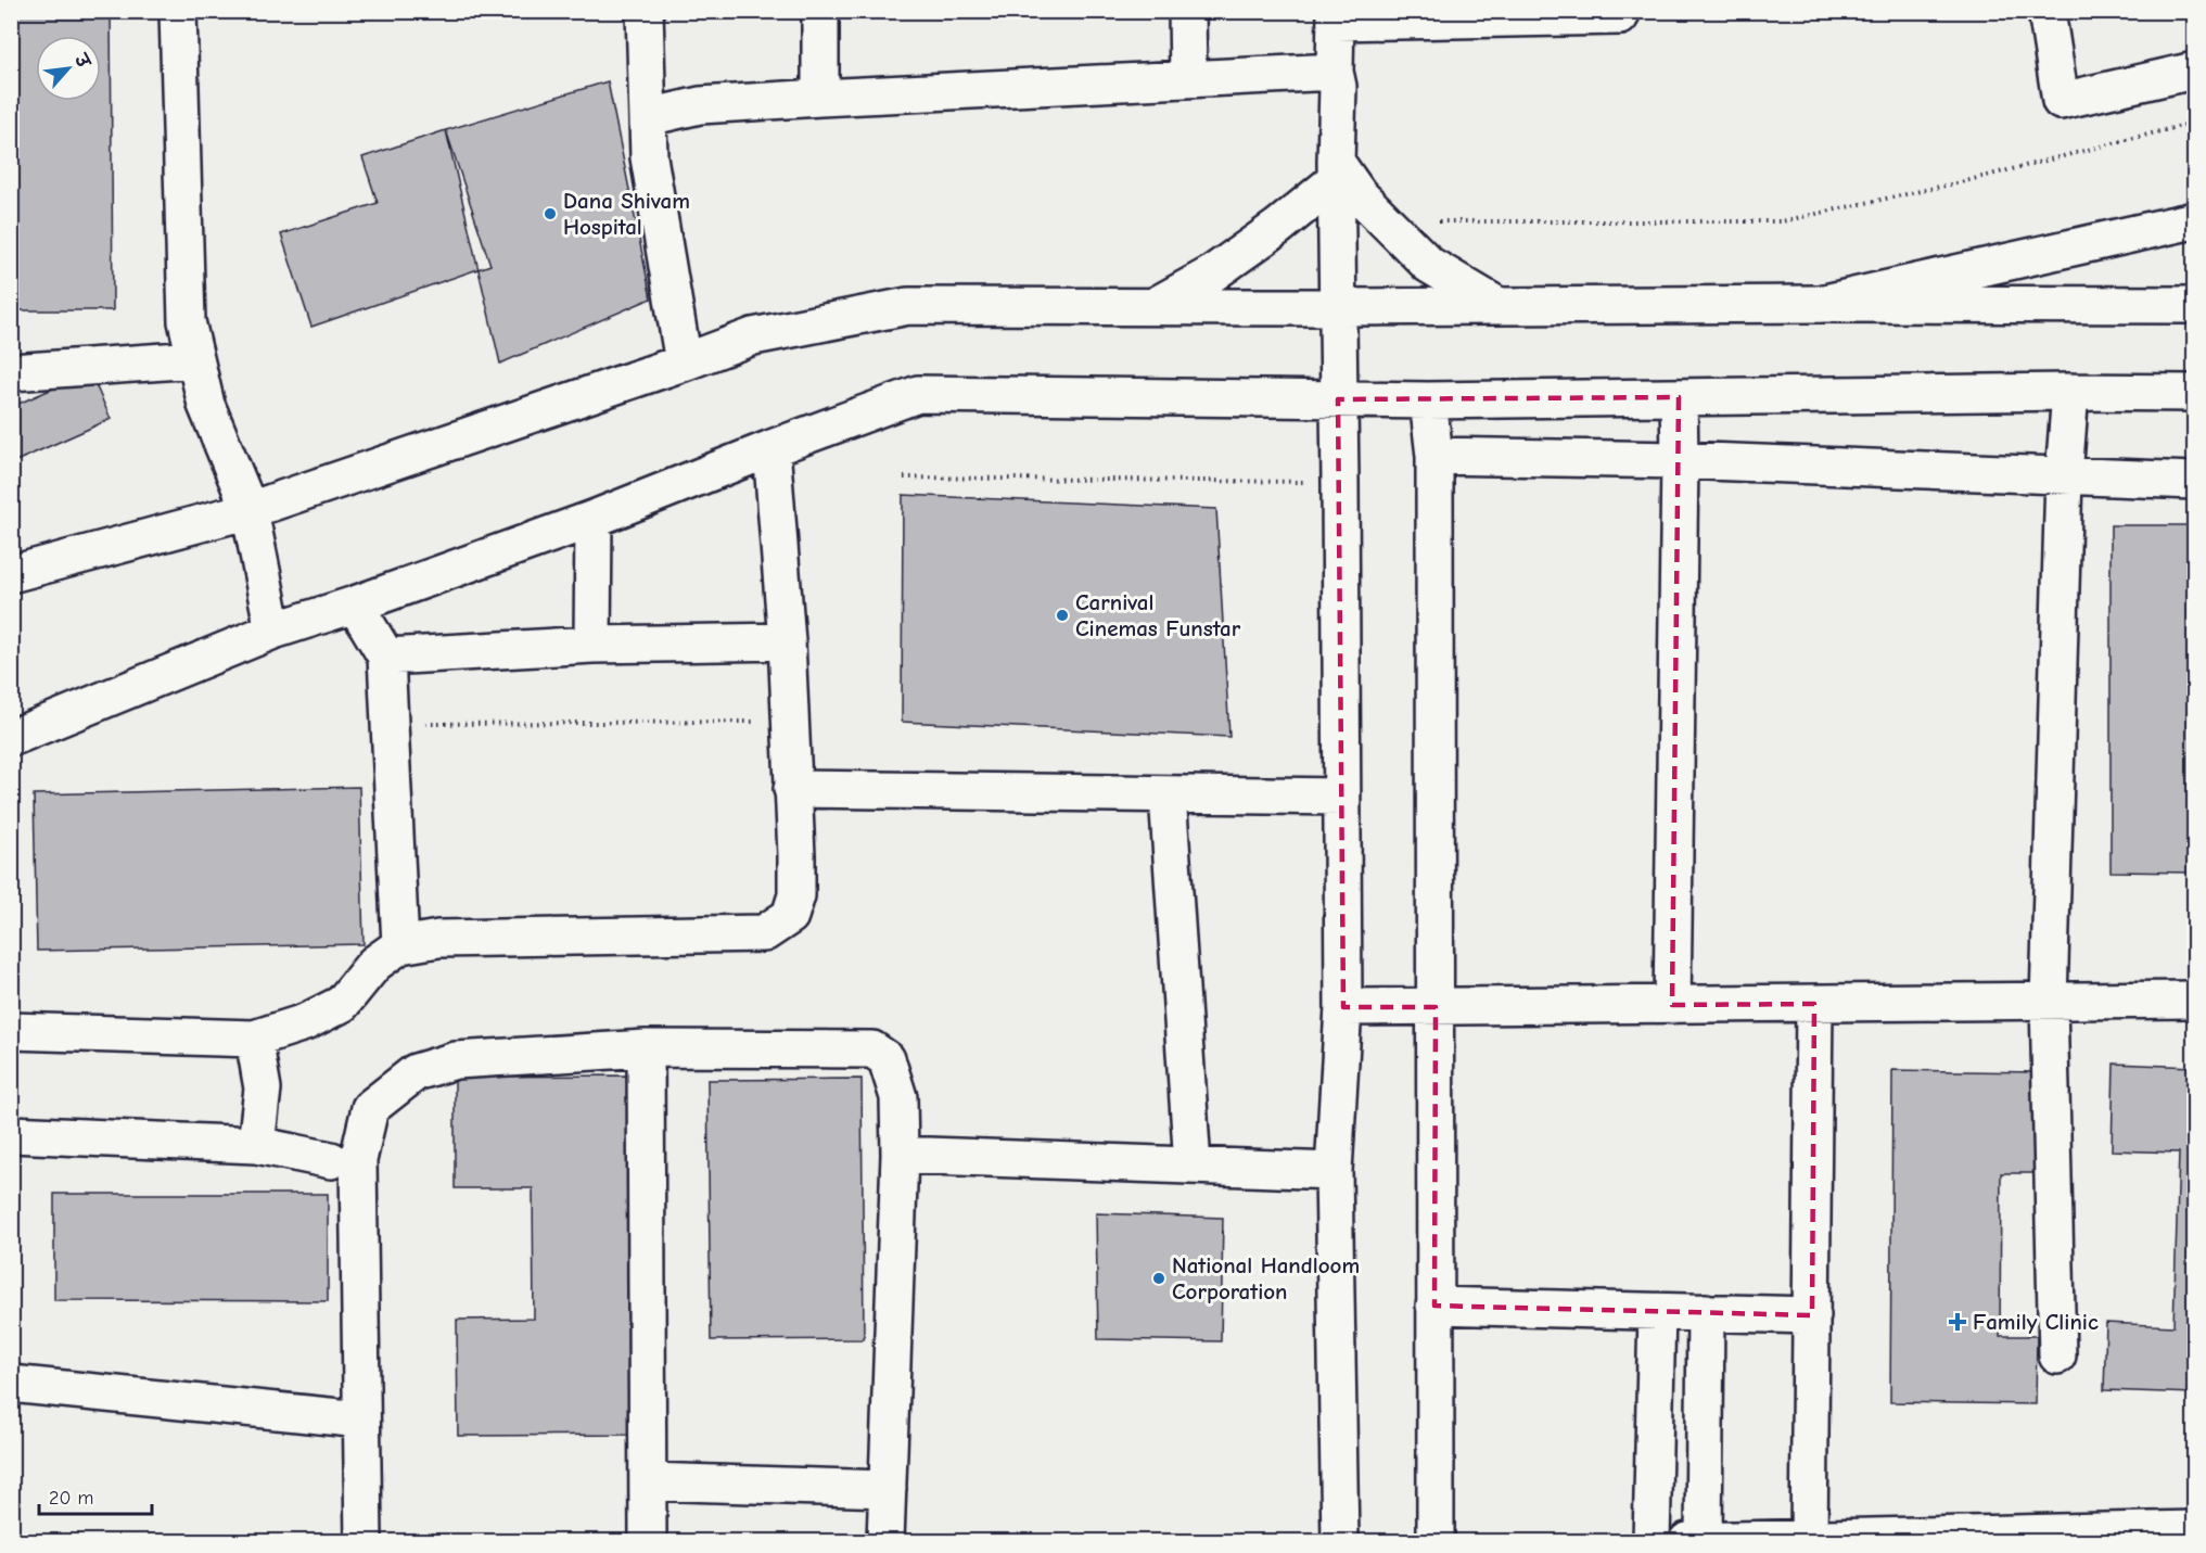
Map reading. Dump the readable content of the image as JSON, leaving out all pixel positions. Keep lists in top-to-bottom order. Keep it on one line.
{"places":{"other":["Dana Shivam Hospital","Carnival Cinemas Funstar","National Handloom Corporation"],"health":["Family Clinic"]},"scale_bar":"20 m","north":"top right"}
